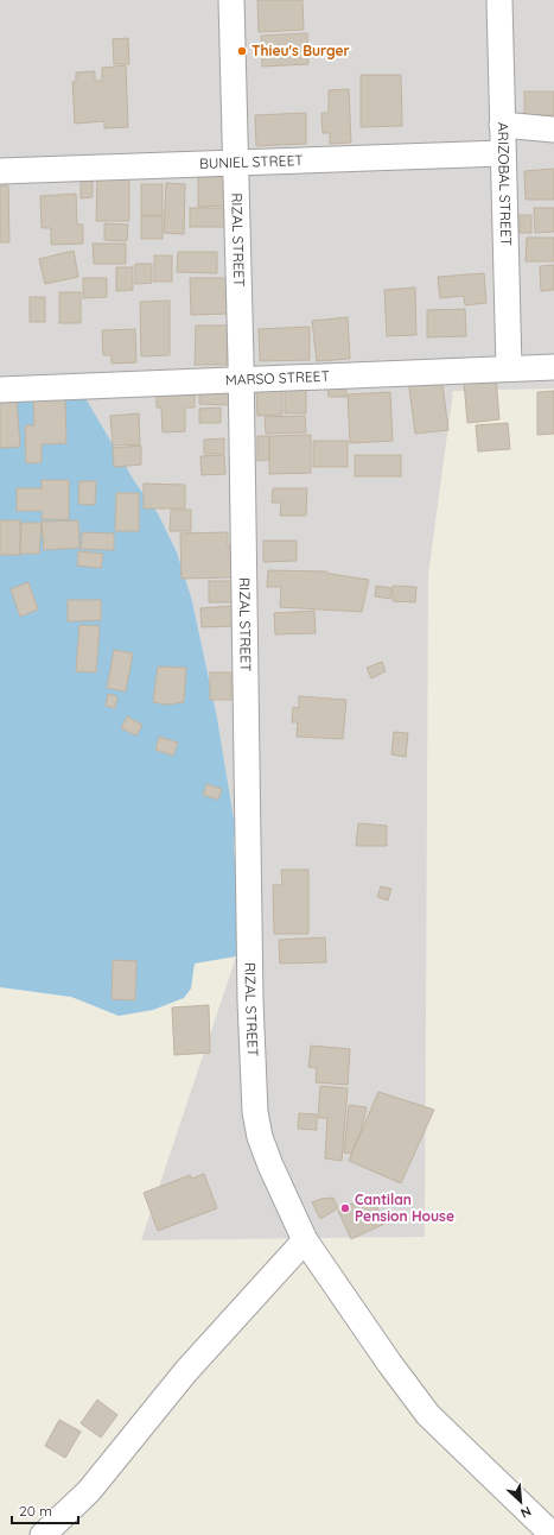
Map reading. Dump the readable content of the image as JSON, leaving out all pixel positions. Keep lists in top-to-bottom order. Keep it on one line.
{"streets":{"street":["BUNIEL STREET","ARIZOBAL STREET","RIZAL STREET","MARSO STREET"]},"crossings":[["BUNIEL STREET","ARIZOBAL STREET"],["BUNIEL STREET","RIZAL STREET"],["ARIZOBAL STREET","MARSO STREET"],["RIZAL STREET","MARSO STREET"]],"places":["Thieu's Burger","Cantilan Pension House"],"scale_bar":"20 m","north":"bottom right"}
